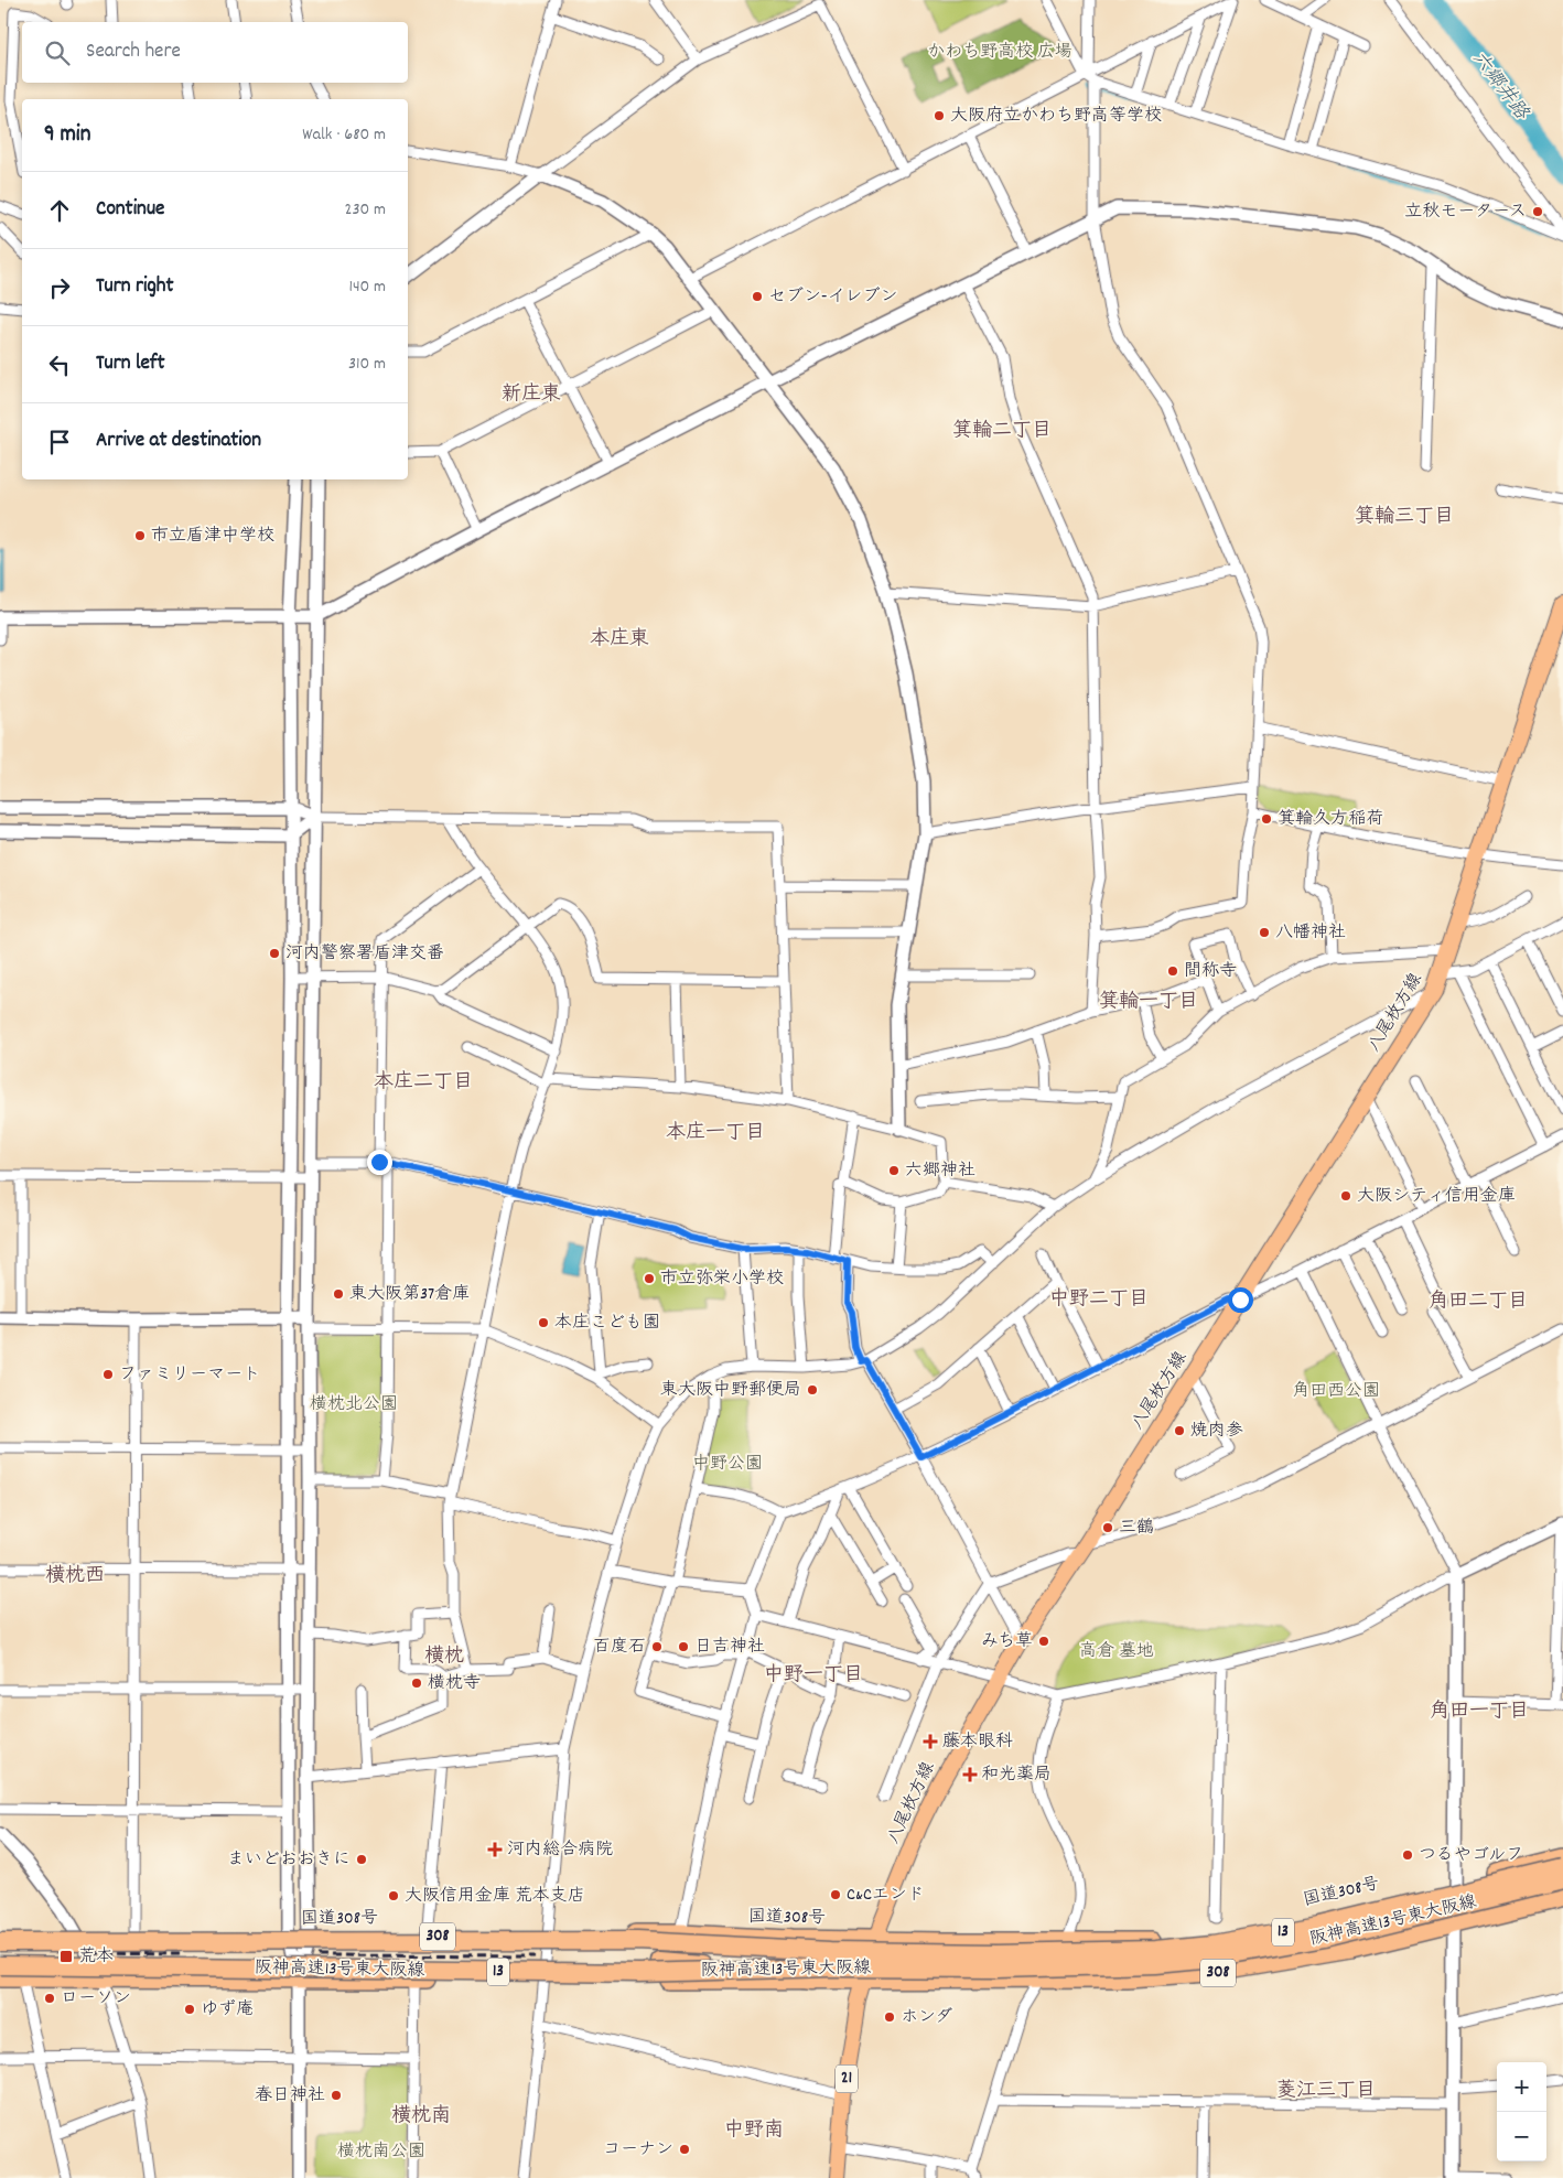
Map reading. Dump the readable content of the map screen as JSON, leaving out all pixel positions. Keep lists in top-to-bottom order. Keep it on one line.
{"streets":{"highway":["国道308号","阪神高速13号東大阪線","13","308"],"main road":["八尾枚方線","21"]},"crossings":[["八尾枚方線","国道308号"],["八尾枚方線","308"]],"districts":["新庄東","箕輪二丁目","箕輪三丁目","本庄東","箕輪一丁目","本庄二丁目","本庄一丁目","中野二丁目","角田二丁目","横枕西","横枕","中野一丁目","角田一丁目","菱江三丁目","横枕南","中野南"],"water":["六郷井路"],"parks":["かわち野高校 広場","角田西公園","横枕北公園","中野公園","高倉 墓地","横枕南公園"],"places":{"other":["大阪府立かわち野高等学校","立秋モータース","セブン-イレブン","市立盾津中学校","箕輪久方稲荷","八幡神社","河内警察署盾津交番","間称寺","六郷神社","大阪シティ信用金庫","市立弥栄小学校","東大阪第37倉庫","本庄こども園","ファミリーマート","東大阪中野郵便局","焼肉参","三鶴","みち草","百度石","日吉神社","横枕寺","つるやゴルフ","まいどおおきに","C&Cエンド","大阪信用金庫 荒本支店","ローソン","ゆず庵","ホンダ","春日神社","コーナン"],"health":["藤本眼科","和光薬局","河内総合病院"],"transit":["荒本"]},"page":{"search":"Search here","heading":["9 min","Walk · 680 m"],"list":[["Continue","230 m"],["Turn right","140 m"],["Turn left","310 m"],"Arrive at destination"],"map_buttons":["+","−"]}}
